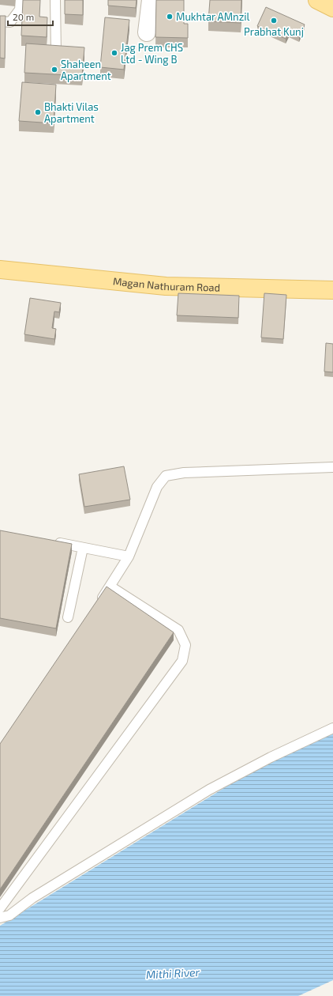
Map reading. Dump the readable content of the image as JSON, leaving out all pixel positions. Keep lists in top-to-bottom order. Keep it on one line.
{"streets":{"main road":["Magan Nathuram Road"]},"water":["Mithi River"],"places":["Mukhtar AMnzil","Prabhat Kunj","Jag Prem CHS Ltd - Wing B","Shaheen Apartment","Bhakti Vilas Apartment"],"scale_bar":"20 m"}
